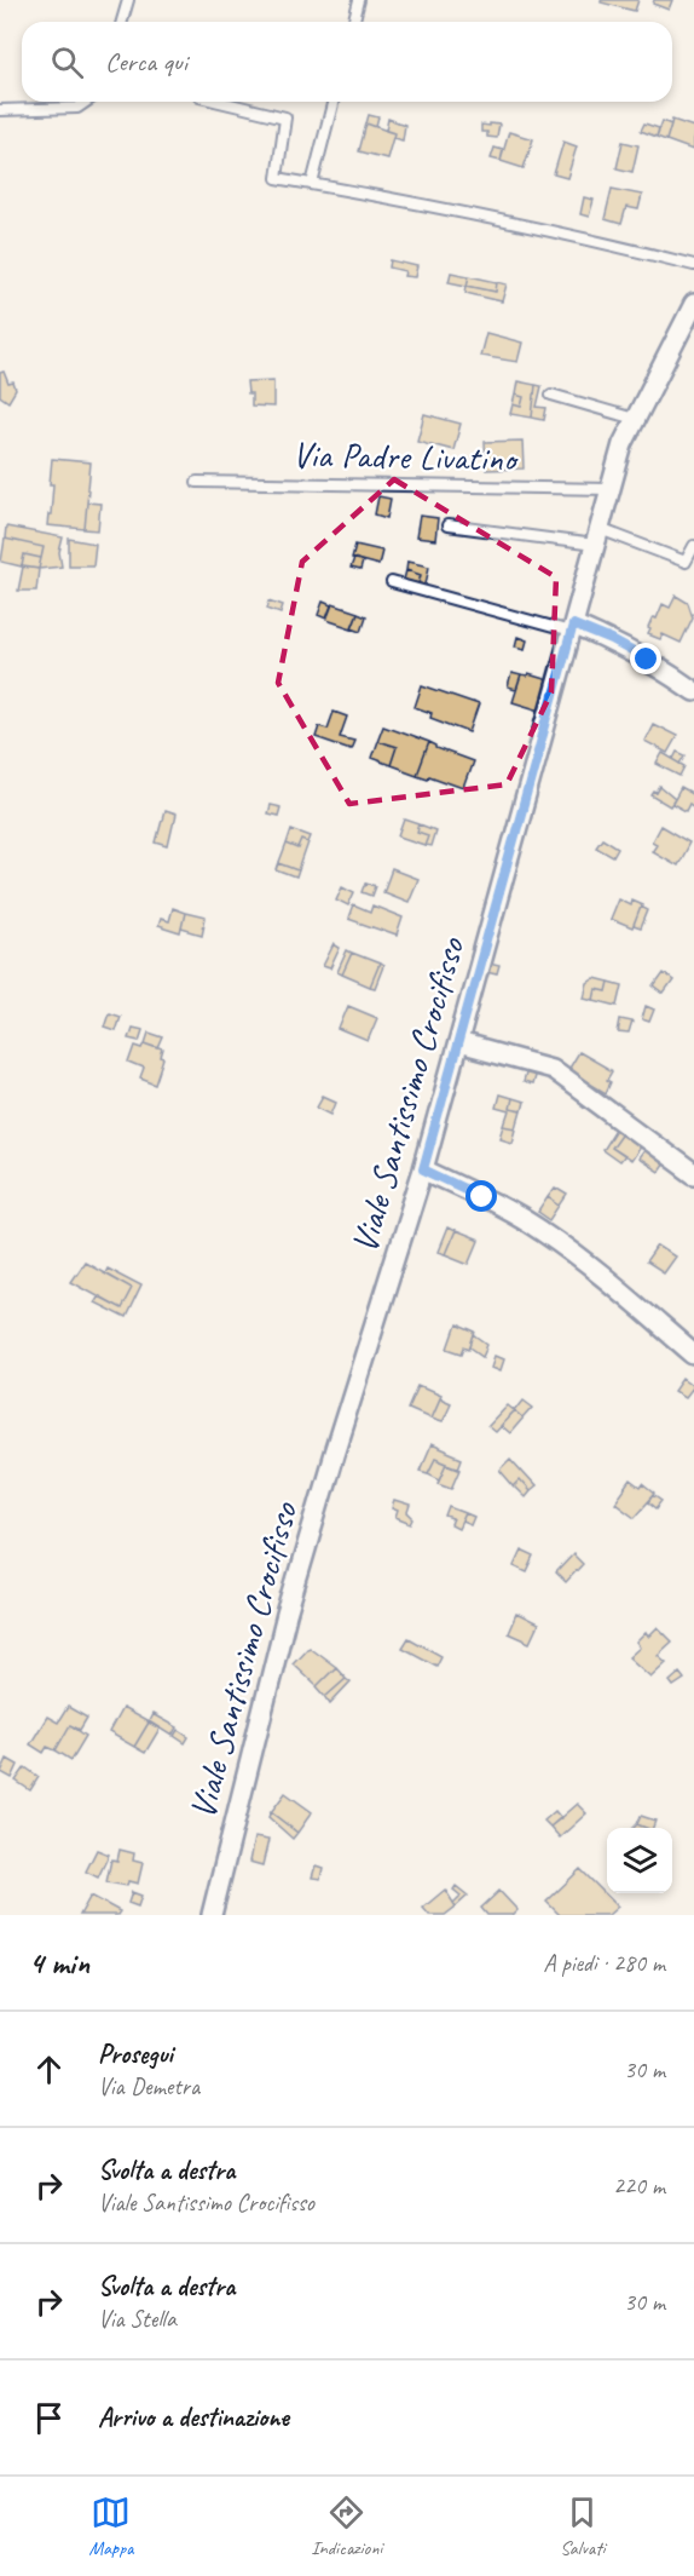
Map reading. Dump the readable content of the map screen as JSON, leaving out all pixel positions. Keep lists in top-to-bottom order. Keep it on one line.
{"streets":{"street":["Viale Santissimo Crocifisso"],"lane":["Via Padre Livatino"]},"crossings":[["Via Padre Livatino","Viale Santissimo Crocifisso"]],"page":{"search":"Cerca qui","heading":["4 min","A piedi · 280 m"],"list":[["Prosegui","Via Demetra","30 m"],["Svolta a destra","Viale Santissimo Crocifisso","220 m"],["Svolta a destra","Via Stella","30 m"],"Arrivo a destinazione"],"nav":["Mappa","Indicazioni","Salvati"]}}
